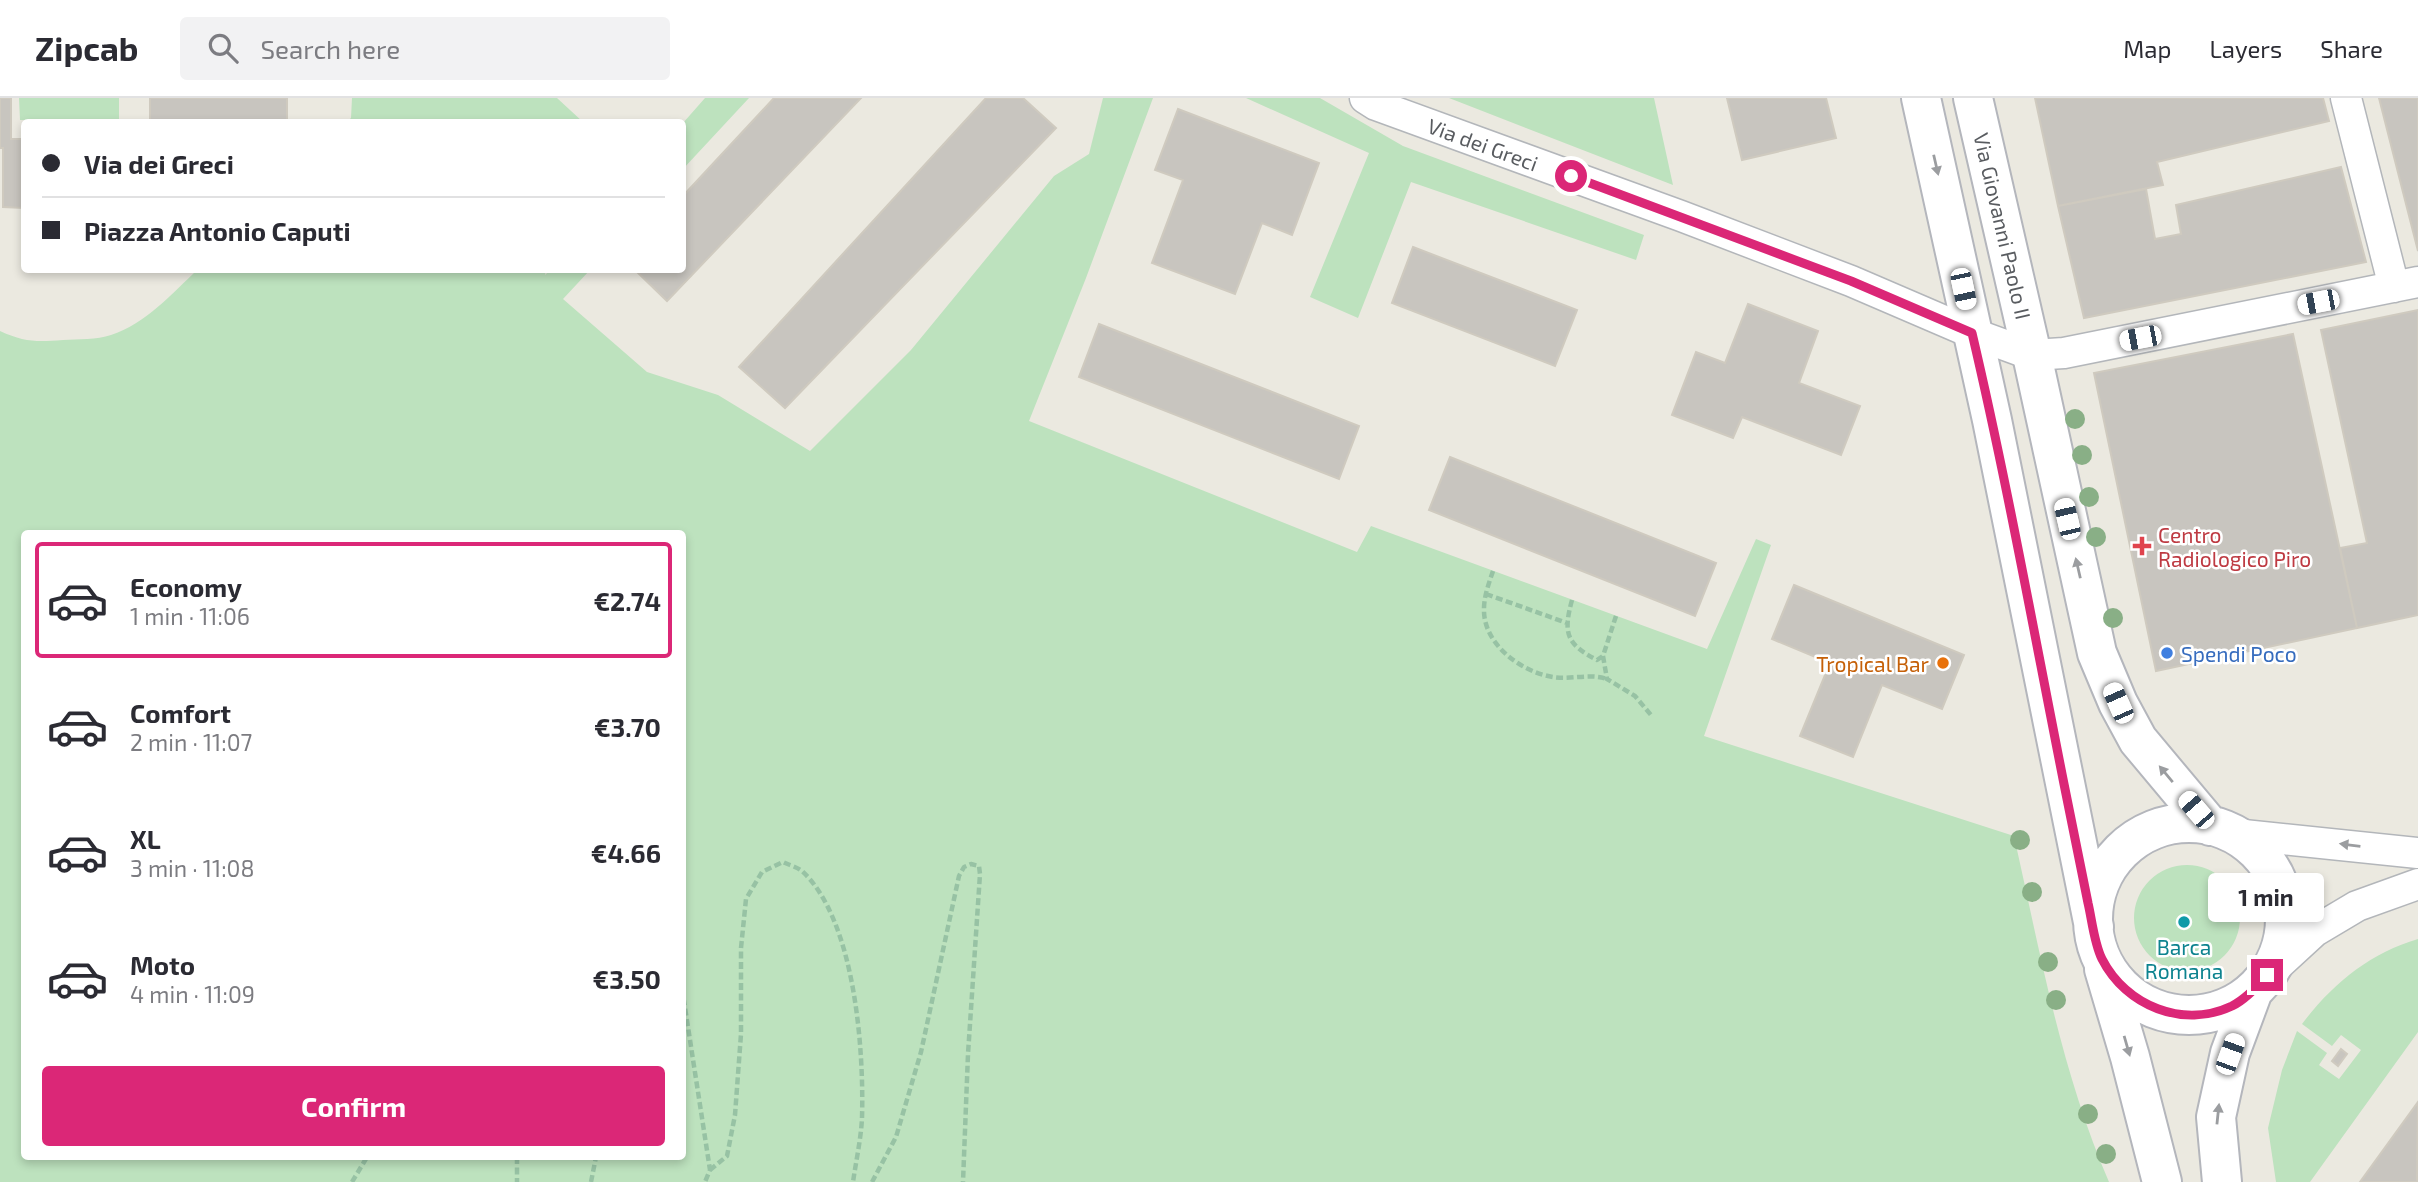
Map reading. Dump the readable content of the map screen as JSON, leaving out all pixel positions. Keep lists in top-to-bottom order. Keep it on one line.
{"streets":{"street":["Via dei Greci","Via Giovanni Paolo II"]},"crossings":[["Via dei Greci","Via Giovanni Paolo II"]],"places":{"health":["Centro Radiologico Piro"],"other":["Spendi Poco","Tropical Bar","Barca Romana"]},"page":{"header":"Zipcab","search":"Search here","nav":["Map","Layers","Share"],"banner":["Via dei Greci","Piazza Antonio Caputi"],"list":[{"name":"Economy","note":"1 min · 11:06","value":"€2.74"},{"name":"Comfort","note":"2 min · 11:07","value":"€3.70"},{"name":"XL","note":"3 min · 11:08","value":"€4.66"},{"name":"Moto","note":"4 min · 11:09","value":"€3.50"}],"bubble":"1 min","buttons":"Confirm"}}
